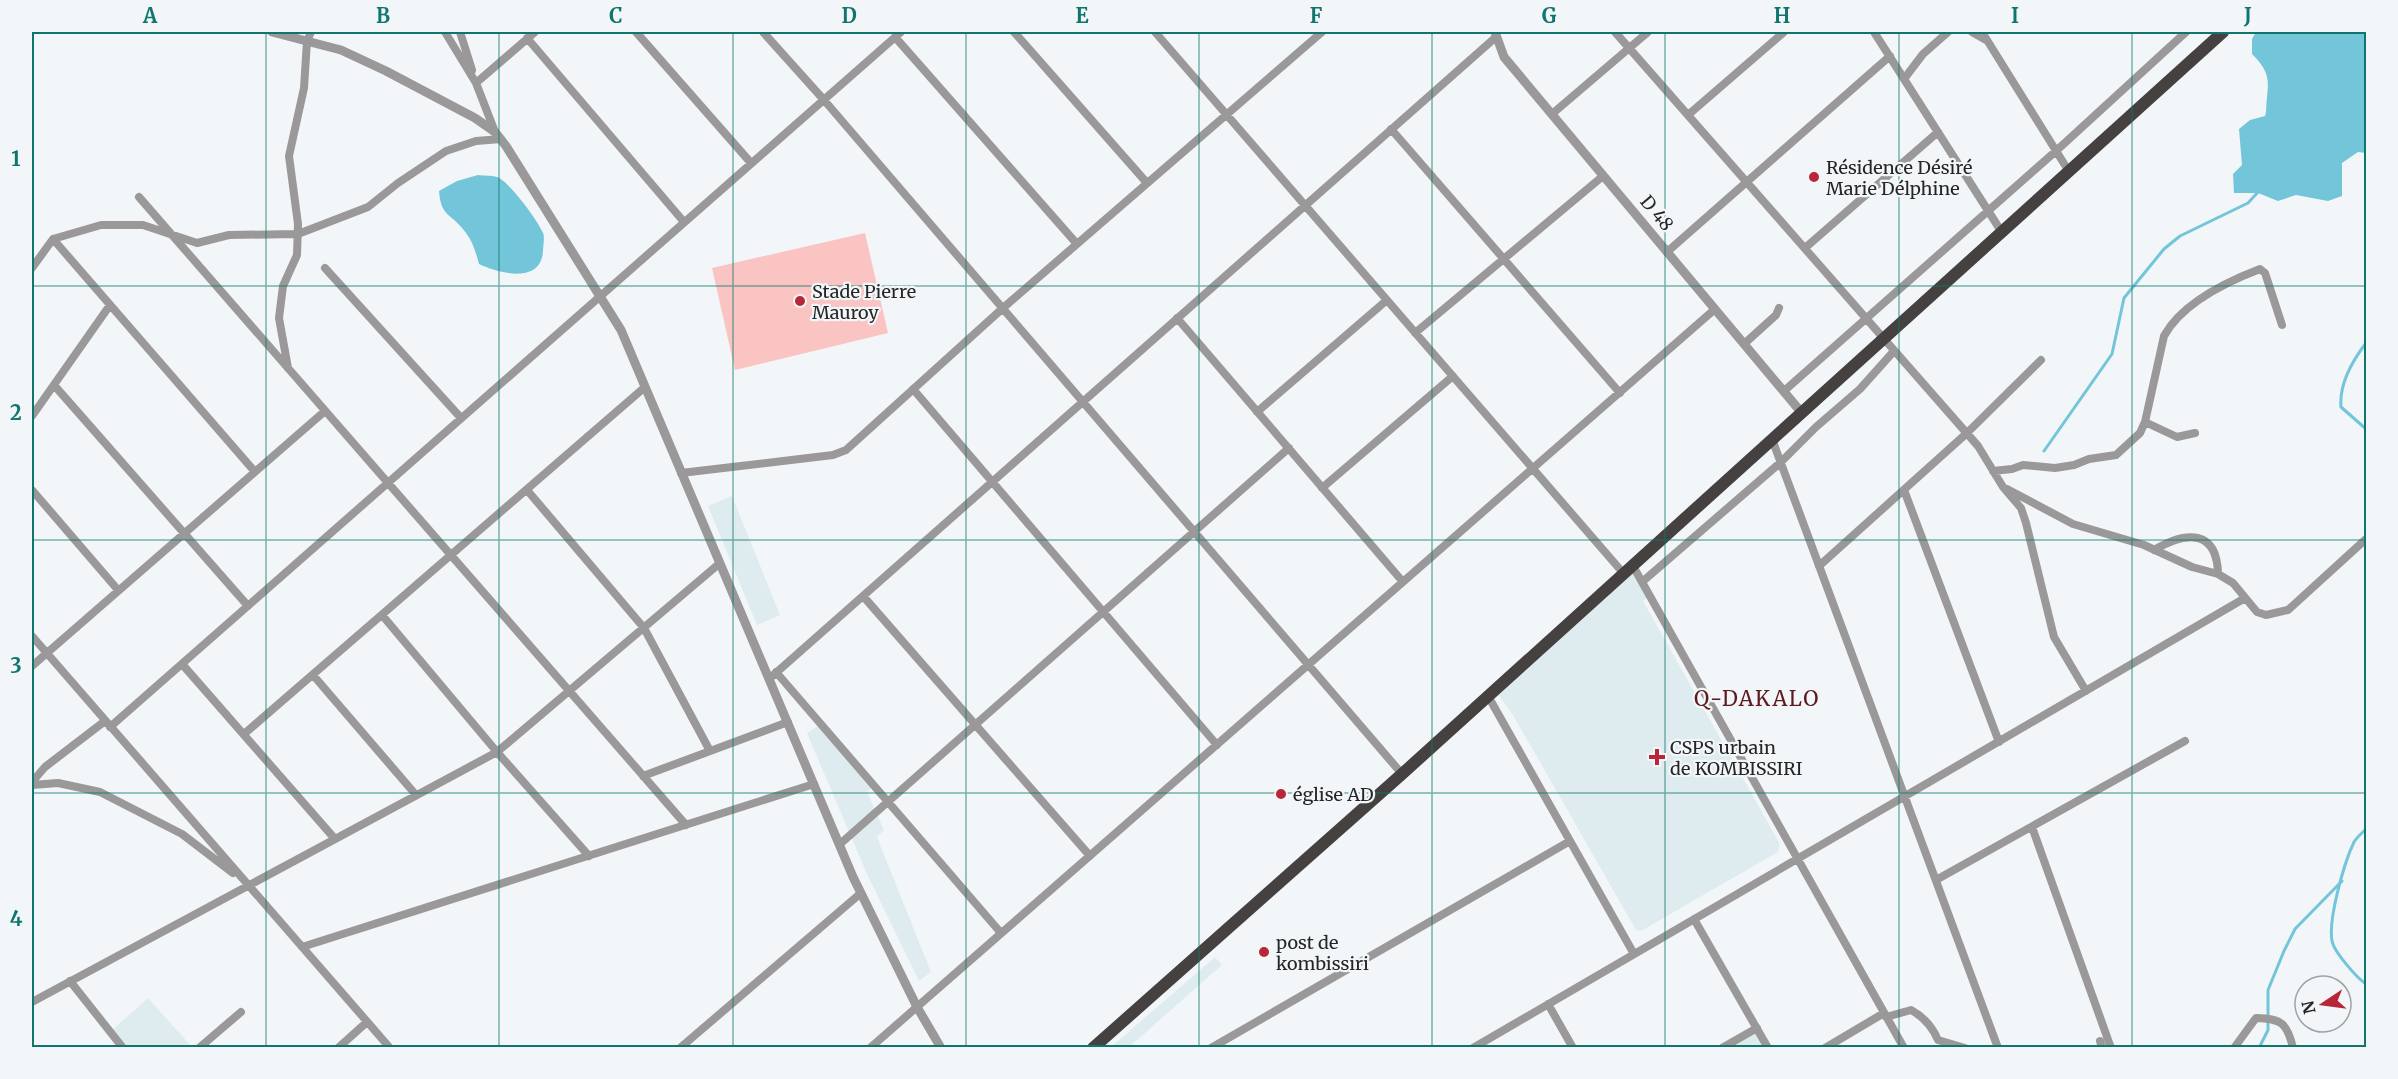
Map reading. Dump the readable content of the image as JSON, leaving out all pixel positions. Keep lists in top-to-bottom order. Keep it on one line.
{"streets":{"street":["D 48"]},"districts":["Q-DAKALO"],"places":{"other":["Résidence Désiré Marie Délphine","Stade Pierre Mauroy","église AD","post de kombissiri"],"health":["CSPS urbain de KOMBISSIRI"]},"north":"left","grid":{"columns":["A","B","C","D","E","F","G","H","I","J"],"rows":["1","2","3","4"]}}
